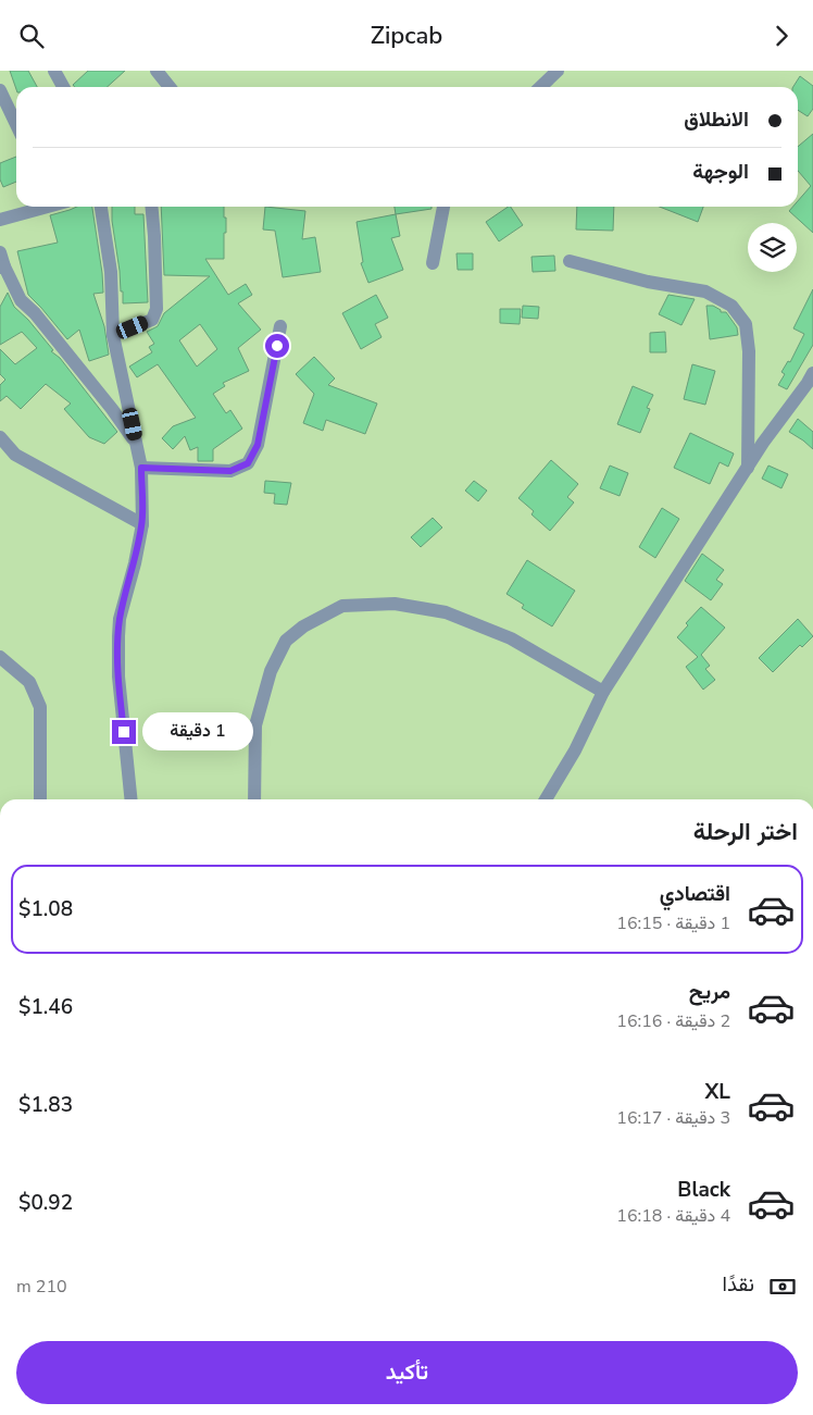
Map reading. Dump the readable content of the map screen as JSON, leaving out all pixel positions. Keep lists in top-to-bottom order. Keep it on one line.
{"page":{"header":"Zipcab","banner":["الانطلاق","الوجهة"],"bubble":"1 دقيقة","heading":"اختر الرحلة","list":[{"name":"اقتصادي","note":"1 دقيقة · 16:15","value":"$1.08"},{"name":"مريح","note":"2 دقيقة · 16:16","value":"$1.46"},{"name":"XL","note":"3 دقيقة · 16:17","value":"$1.83"},{"name":"Black","note":"4 دقيقة · 16:18","value":"$0.92"}],"pay":["نقدًا","210 m"],"buttons":"تأكيد"}}
